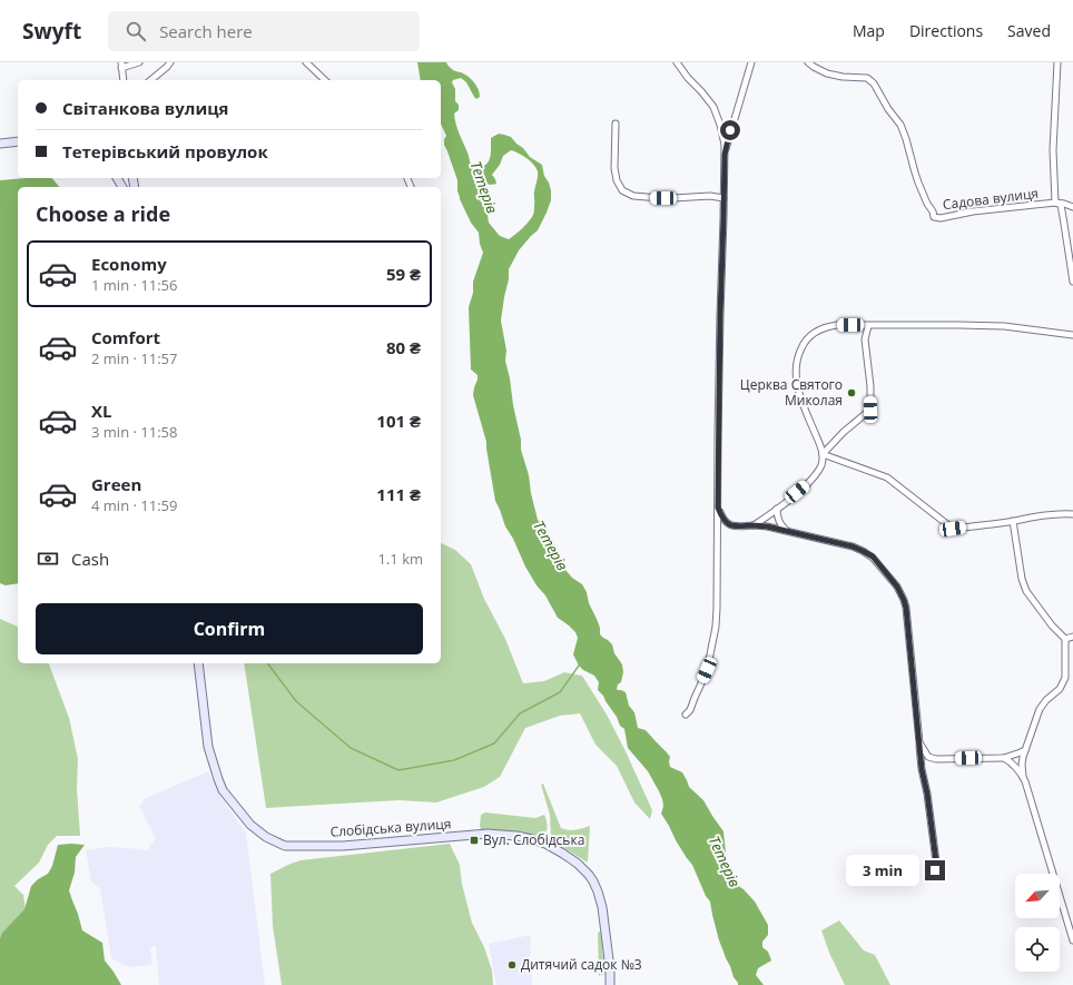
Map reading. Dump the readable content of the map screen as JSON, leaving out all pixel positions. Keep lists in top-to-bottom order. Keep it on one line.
{"streets":{"street":["Садова вулиця","Слобідська вулиця"]},"water":["Тетерів"],"places":{"other":["Церква Святого Миколая","Дитячий садок №3"],"transit":["Вул. Слобідська"]},"north":"bottom left","page":{"header":"Swyft","search":"Search here","nav":["Map","Directions","Saved"],"banner":["Світанкова вулиця","Тетерівський провулок"],"heading":"Choose a ride","list":[{"name":"Economy","note":"1 min · 11:56","value":"59 ₴"},{"name":"Comfort","note":"2 min · 11:57","value":"80 ₴"},{"name":"XL","note":"3 min · 11:58","value":"101 ₴"},{"name":"Green","note":"4 min · 11:59","value":"111 ₴"}],"pay":["Cash","1.1 km"],"buttons":"Confirm","bubble":"3 min"}}
